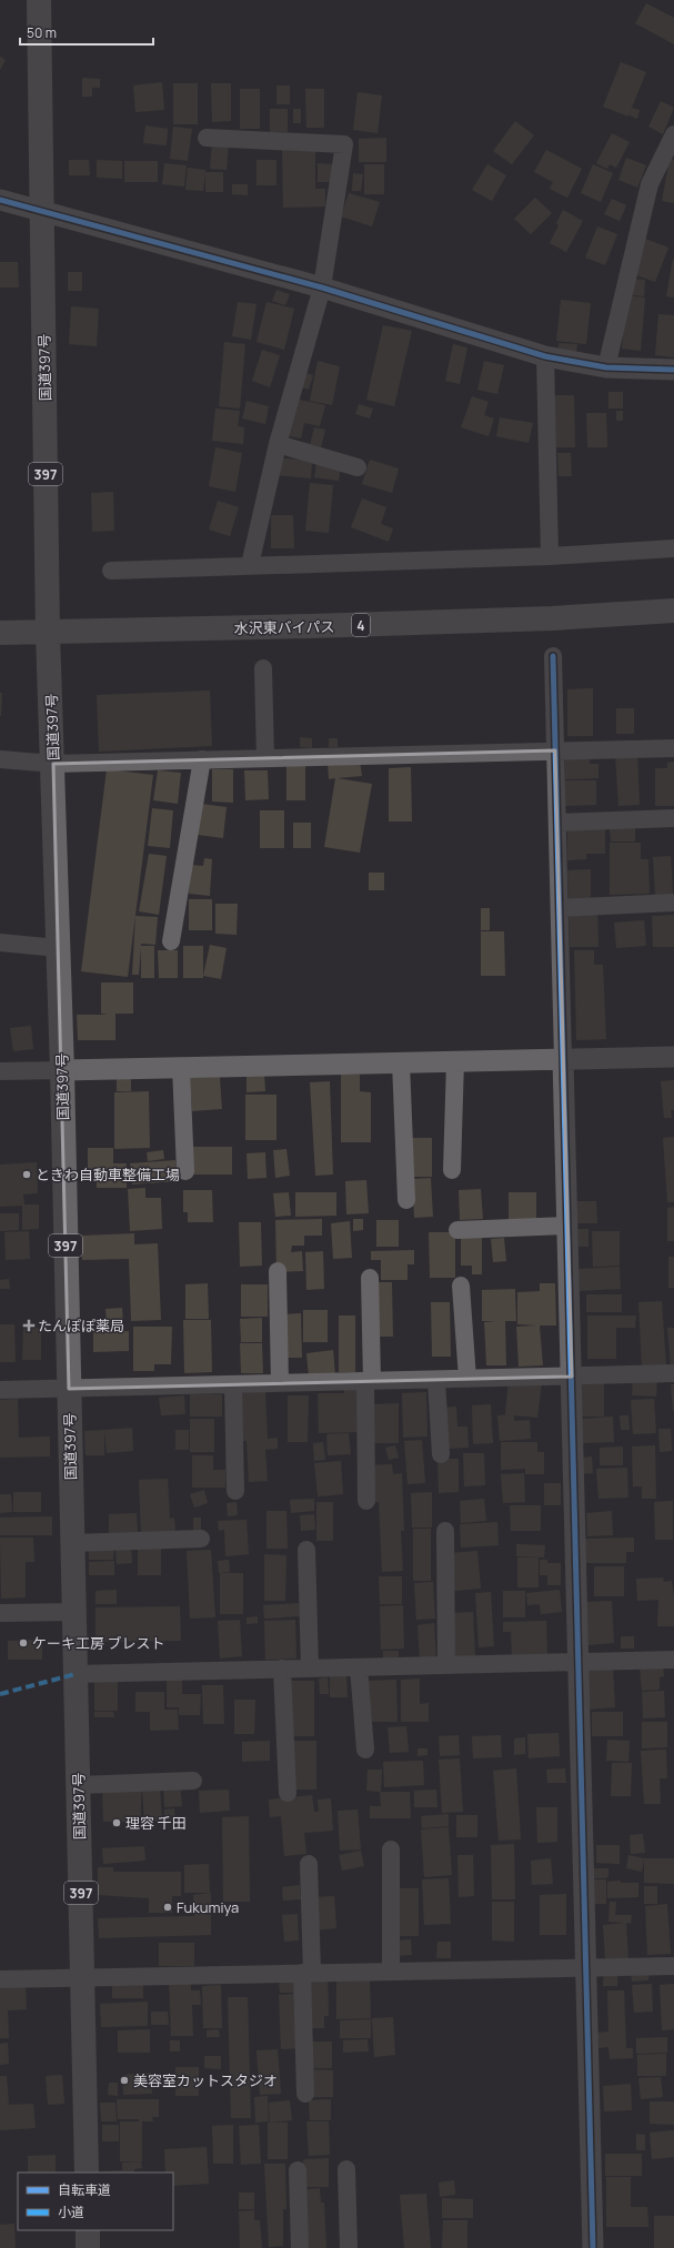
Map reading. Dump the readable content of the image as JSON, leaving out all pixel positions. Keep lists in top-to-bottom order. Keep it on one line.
{"streets":{"highway":["国道397号","397","4","水沢東バイパス"]},"crossings":[["国道397号","水沢東バイパス"]],"places":{"other":["ときわ自動車整備工場","ケーキ工房 ブレスト","理容 千田","Fukumiya","美容室カットスタジオ"],"health":["たんぽぽ薬局"]},"legend":["自転車道","小道"],"scale_bar":"50 m"}
